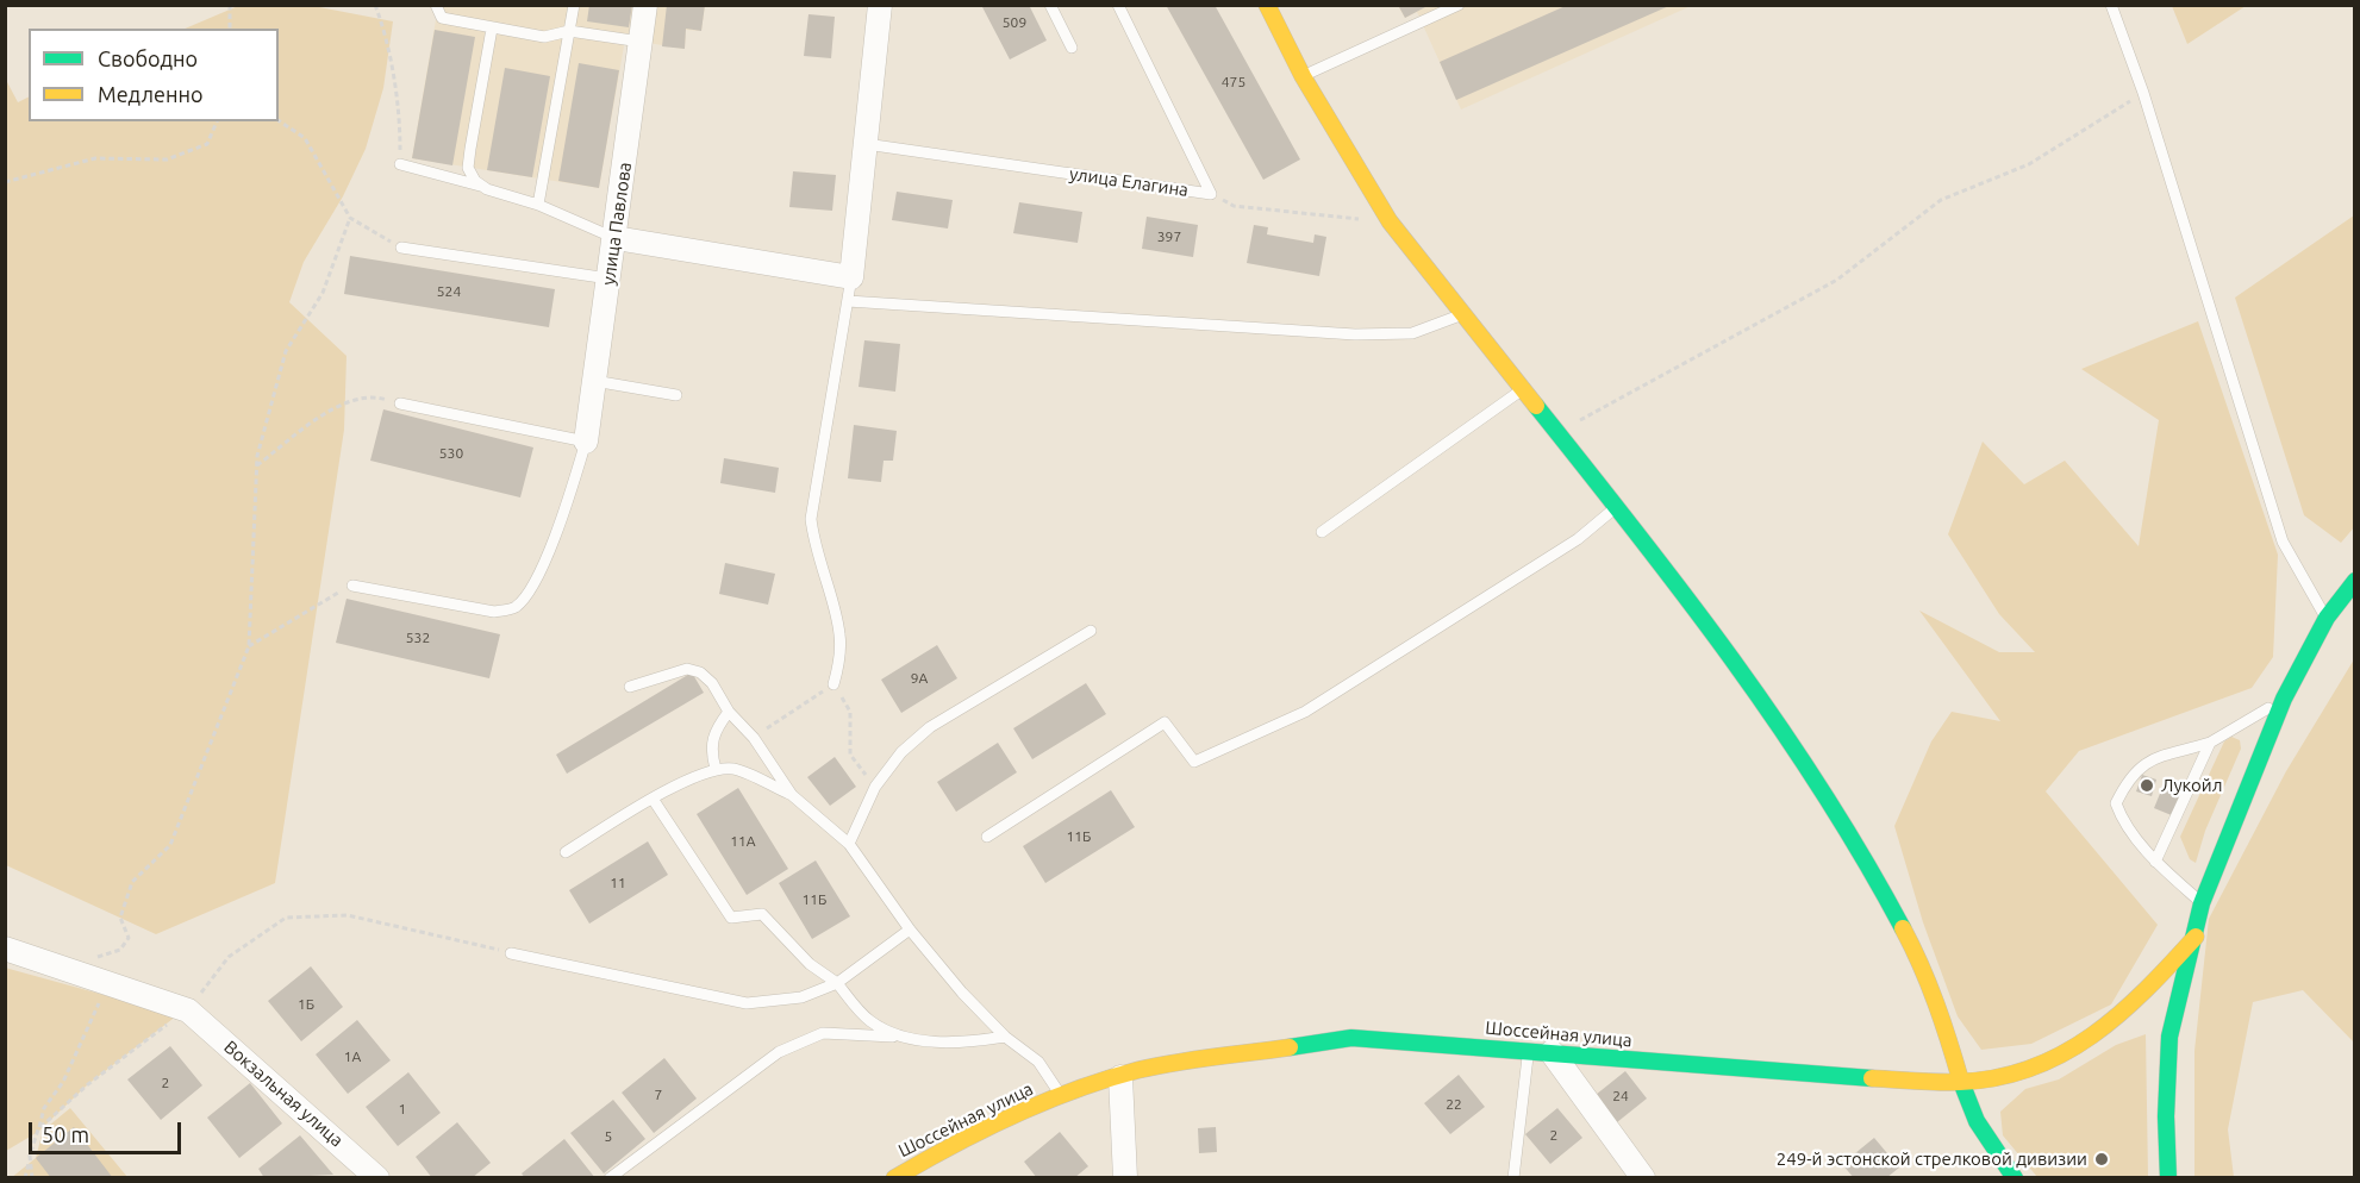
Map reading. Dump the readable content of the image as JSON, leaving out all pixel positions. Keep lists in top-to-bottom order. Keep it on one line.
{"streets":{"main road":["Шоссейная улица"],"street":["улица Павлова","Вокзальная улица"],"lane":["улица Елагина"]},"places":["Лукойл","249-й эстонской стрелковой дивизии"],"house_numbers":["509","475","397","524","530","532","9А","11Б","11А","11","11Б","1Б","1А","2","7","24","22","1","2","5"],"legend":["Свободно","Медленно"],"scale_bar":"50 m"}
